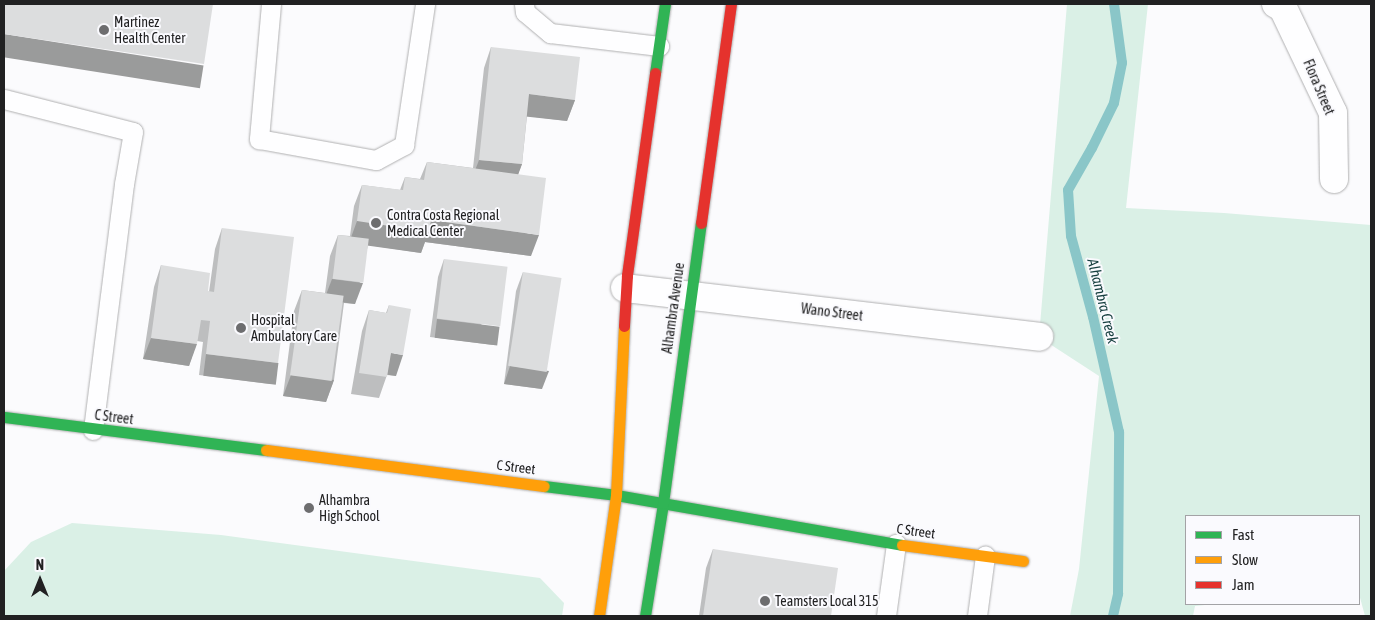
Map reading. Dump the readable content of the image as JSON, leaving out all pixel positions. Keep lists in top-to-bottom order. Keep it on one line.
{"streets":{"main road":["Alhambra Avenue","C Street"],"street":["Flora Street","Wano Street"]},"crossings":[["Alhambra Avenue","Wano Street"],["Alhambra Avenue","C Street"]],"water":["Alhambra Creek"],"places":["Martinez Health Center","Contra Costa Regional Medical Center","Hospital Ambulatory Care","Alhambra High School","Teamsters Local 315"],"legend":["Fast","Slow","Jam"],"north":"top"}
